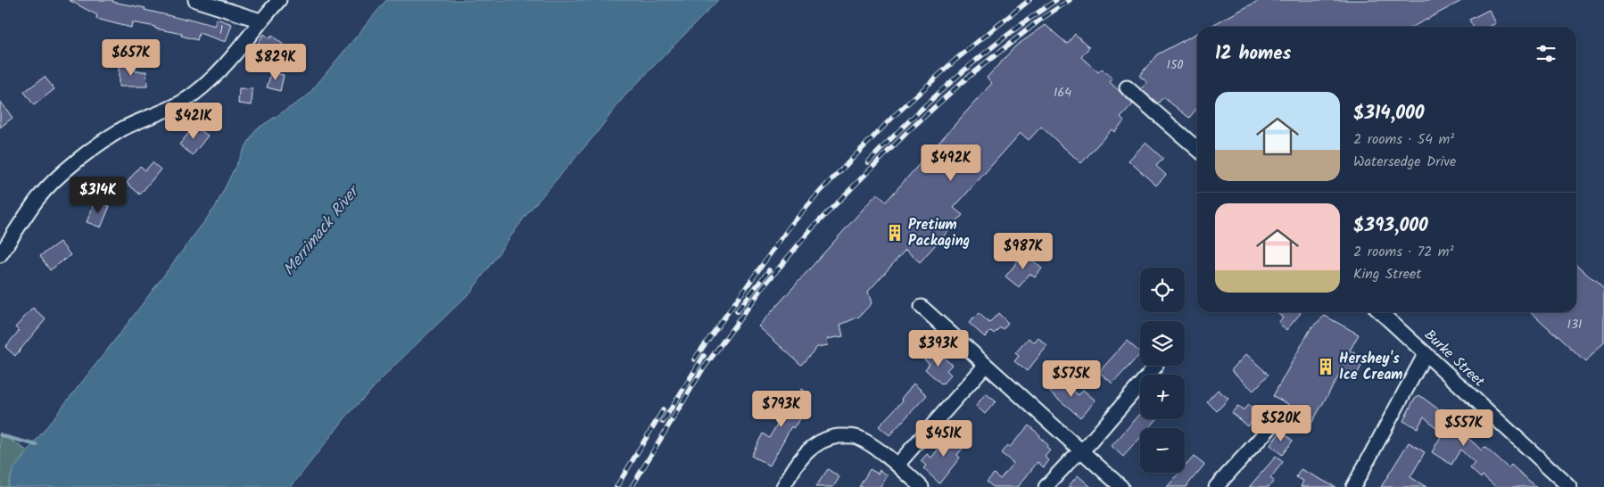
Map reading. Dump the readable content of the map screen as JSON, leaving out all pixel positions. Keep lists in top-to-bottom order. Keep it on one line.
{"streets":{"street":["Burke Street"]},"water":["Merrimack River"],"places":{"building":["Pretium Packaging","Hershey's Ice Cream"]},"house_numbers":["1","150","164","131"],"page":{"heading":"12 homes","price":["$657K","$829K","$421K","$492K","$314K","$987K","$393K","$575K","$793K","$520K","$557K","$451K"],"list":[{"name":"$314,000","note":"2 rooms · 54 m² · Watersedge Drive"},{"name":"$393,000","note":"2 rooms · 72 m² · King Street"}],"map_buttons":["+","−"]}}
